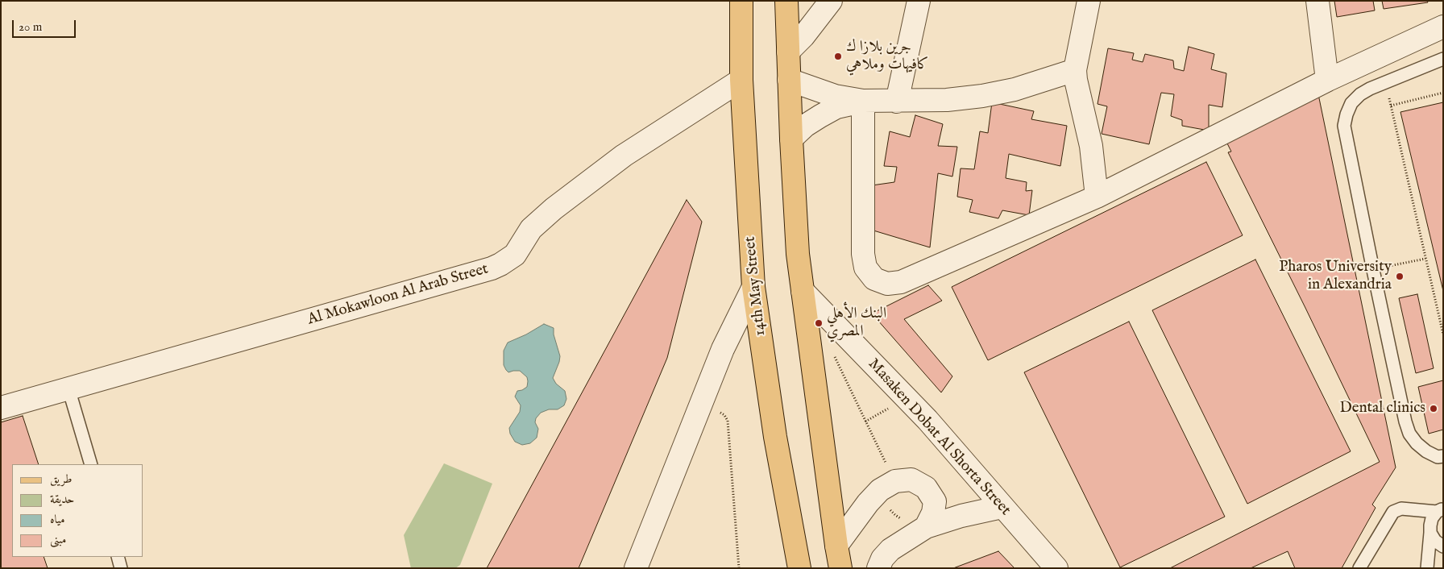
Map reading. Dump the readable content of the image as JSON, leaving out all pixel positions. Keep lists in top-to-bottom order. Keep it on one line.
{"streets":{"main road":["14th May Street"],"street":["Al Mokawloon Al Arab Street","Masaken Dobat Al Shorta Street"]},"crossings":[["14th May Street","Al Mokawloon Al Arab Street"]],"places":["جرين بلازا ك كافيهات وملاهي","Pharos University in Alexandria","البنك الأهلي المصري","Dental clinics"],"legend":["طريق","حديقة","مياه","مبنى"],"scale_bar":"20 m"}
